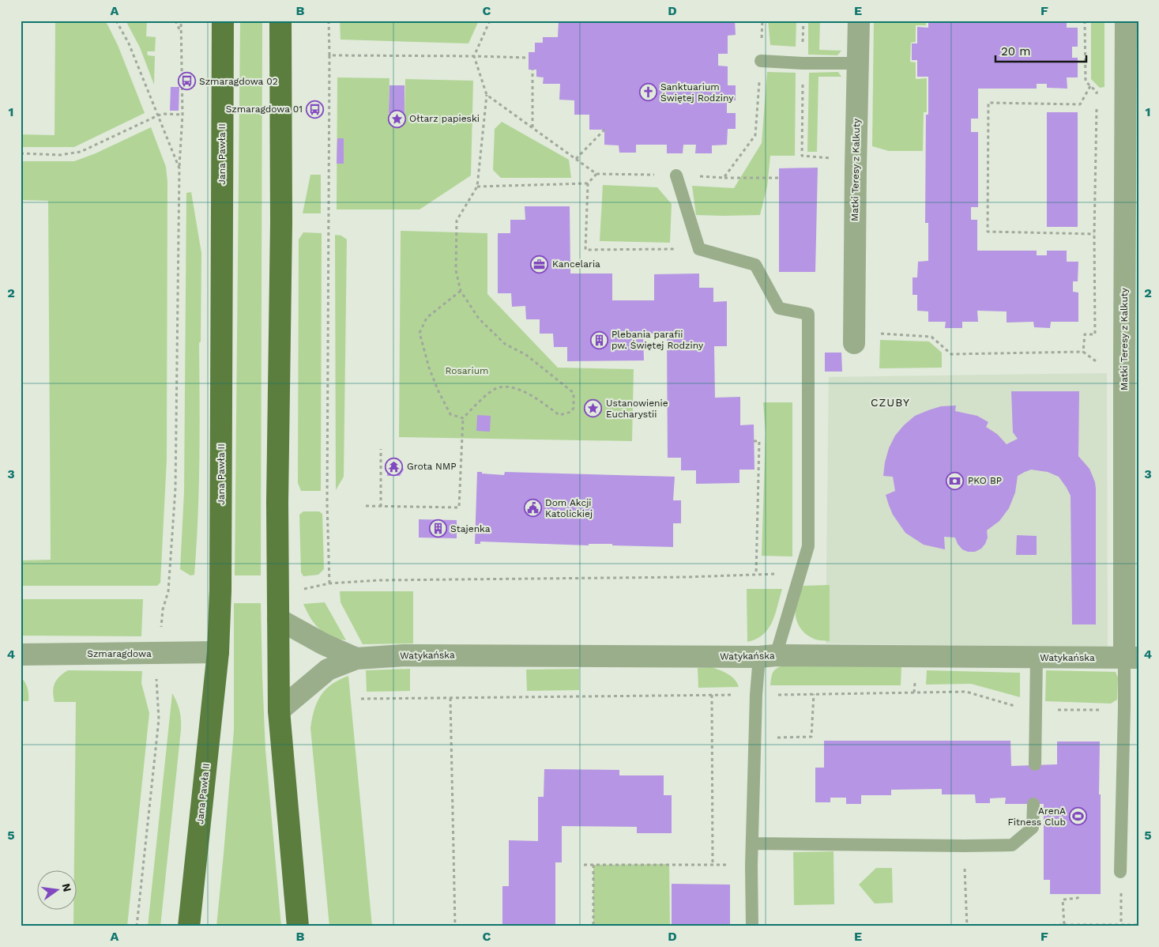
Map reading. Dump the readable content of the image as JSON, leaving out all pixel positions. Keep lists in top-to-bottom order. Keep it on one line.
{"streets":{"main road":["Jana Pawła II"],"street":["Matki Teresy z Kalkuty","Szmaragdowa","Watykańska"]},"crossings":[["Jana Pawła II","Szmaragdowa"],["Matki Teresy z Kalkuty","Watykańska"]],"districts":["CZUBY"],"parks":["Rosarium"],"places":{"bus stop":["Szmaragdowa 02","Szmaragdowa 01"],"church":["Sanktuarium Świętej Rodziny"],"place":["Ołtarz papieski","Ustanowienie Eucharystii"],"office":["Kancelaria"],"building":["Plebania parafii pw. Świętej Rodziny","Stajenka"],"temple":["Grota NMP"],"bank":["PKO BP"],"public building":["Dom Akcji Katolickiej"],"sports":["ArenA Fitness Club"]},"scale_bar":"20 m","north":"right","grid":{"columns":["A","B","C","D","E","F"],"rows":["1","2","3","4","5"]}}
